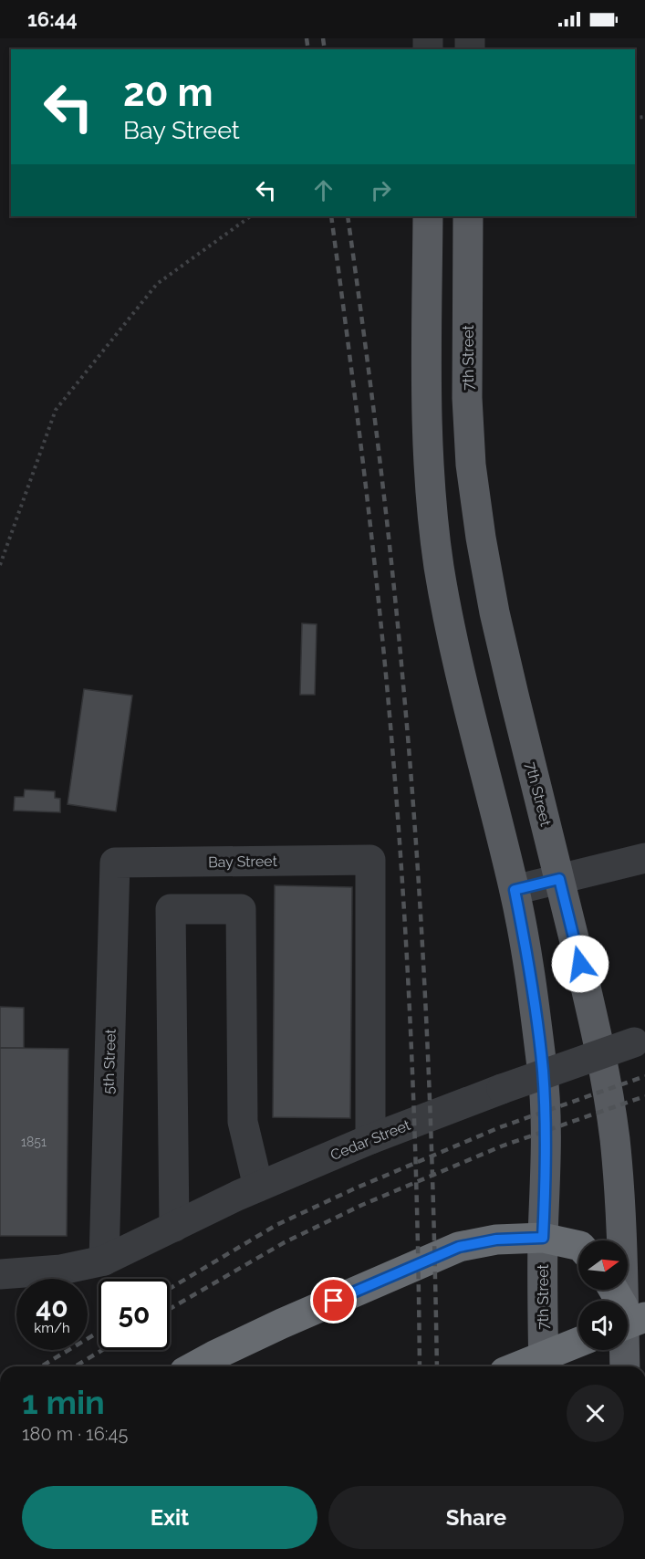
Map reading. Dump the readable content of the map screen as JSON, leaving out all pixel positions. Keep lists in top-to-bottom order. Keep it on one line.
{"streets":{"main road":["7th Street"],"street":["Bay Street","5th Street","Cedar Street"]},"crossings":[["Bay Street","5th Street"],["Bay Street","Cedar Street"],["5th Street","Cedar Street"]],"house_numbers":["1851"],"north":"right","page":{"status":"16:44","turn":["20 m","Bay Street"],"speed":"40 km/h","limit":"50","heading":["1 min","180 m · 16:45"],"buttons":["Exit","Share"]}}
